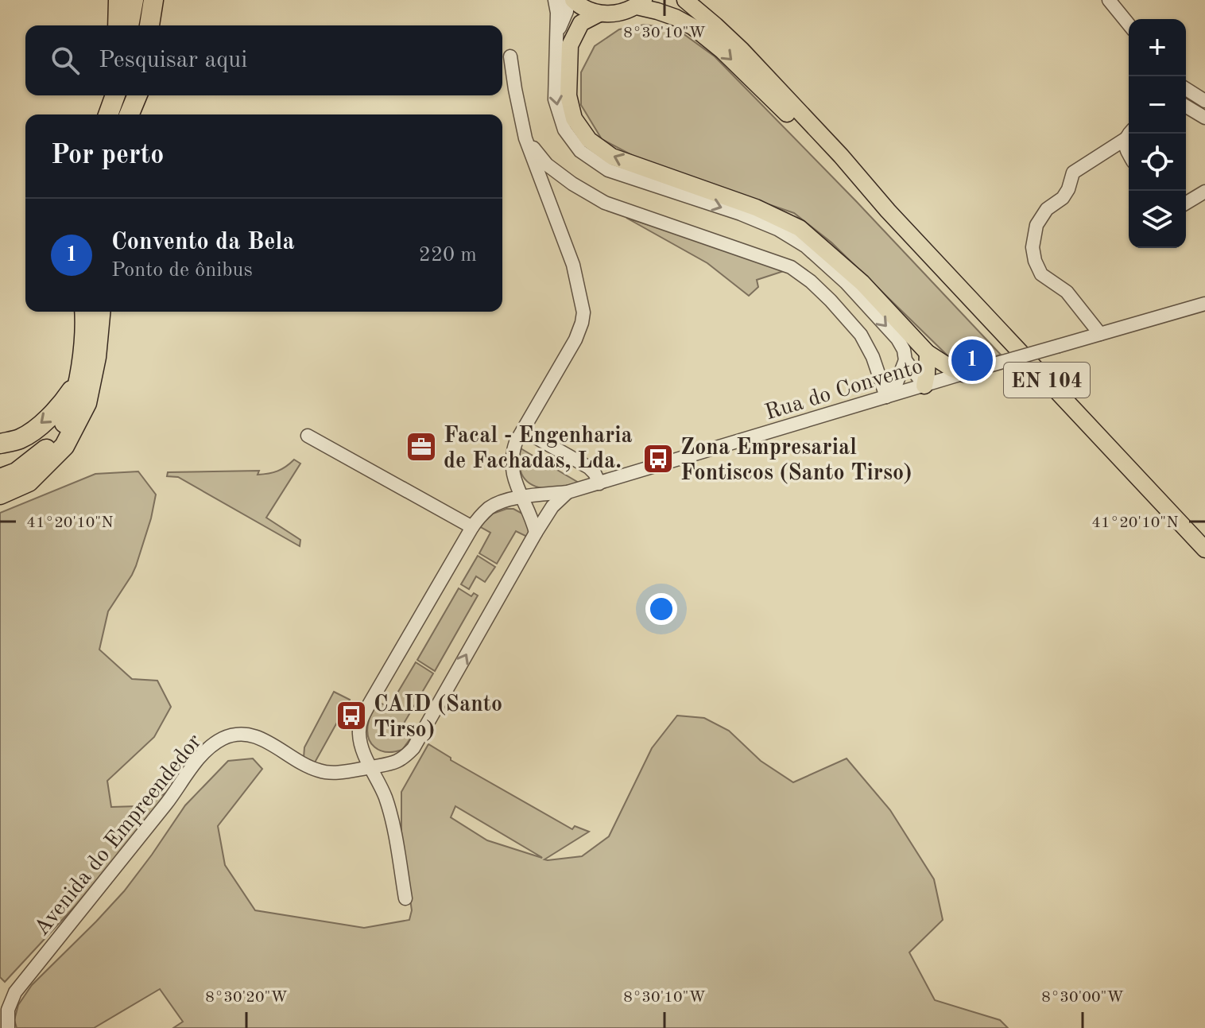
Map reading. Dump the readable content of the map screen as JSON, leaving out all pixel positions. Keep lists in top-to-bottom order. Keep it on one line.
{"streets":{"main road":["EN 104"],"street":["Rua do Convento","Avenida do Empreendedor"]},"crossings":[["Rua do Convento","Avenida do Empreendedor"]],"places":{"office":["Facal - Engenharia de Fachadas, Lda."],"bus stop":["Zona Empresarial Fontiscos (Santo Tirso)","CAID (Santo Tirso)"]},"page":{"map_buttons":["+","−"],"search":"Pesquisar aqui","heading":"Por perto","list":[{"mark":"1","name":"Convento da Bela","note":"Ponto de ônibus","value":"220 m"}],"pins":"1"},"coordinates":["8°30'10\"W","41°20'10\"N","8°30'20\"W","8°30'00\"W"]}
